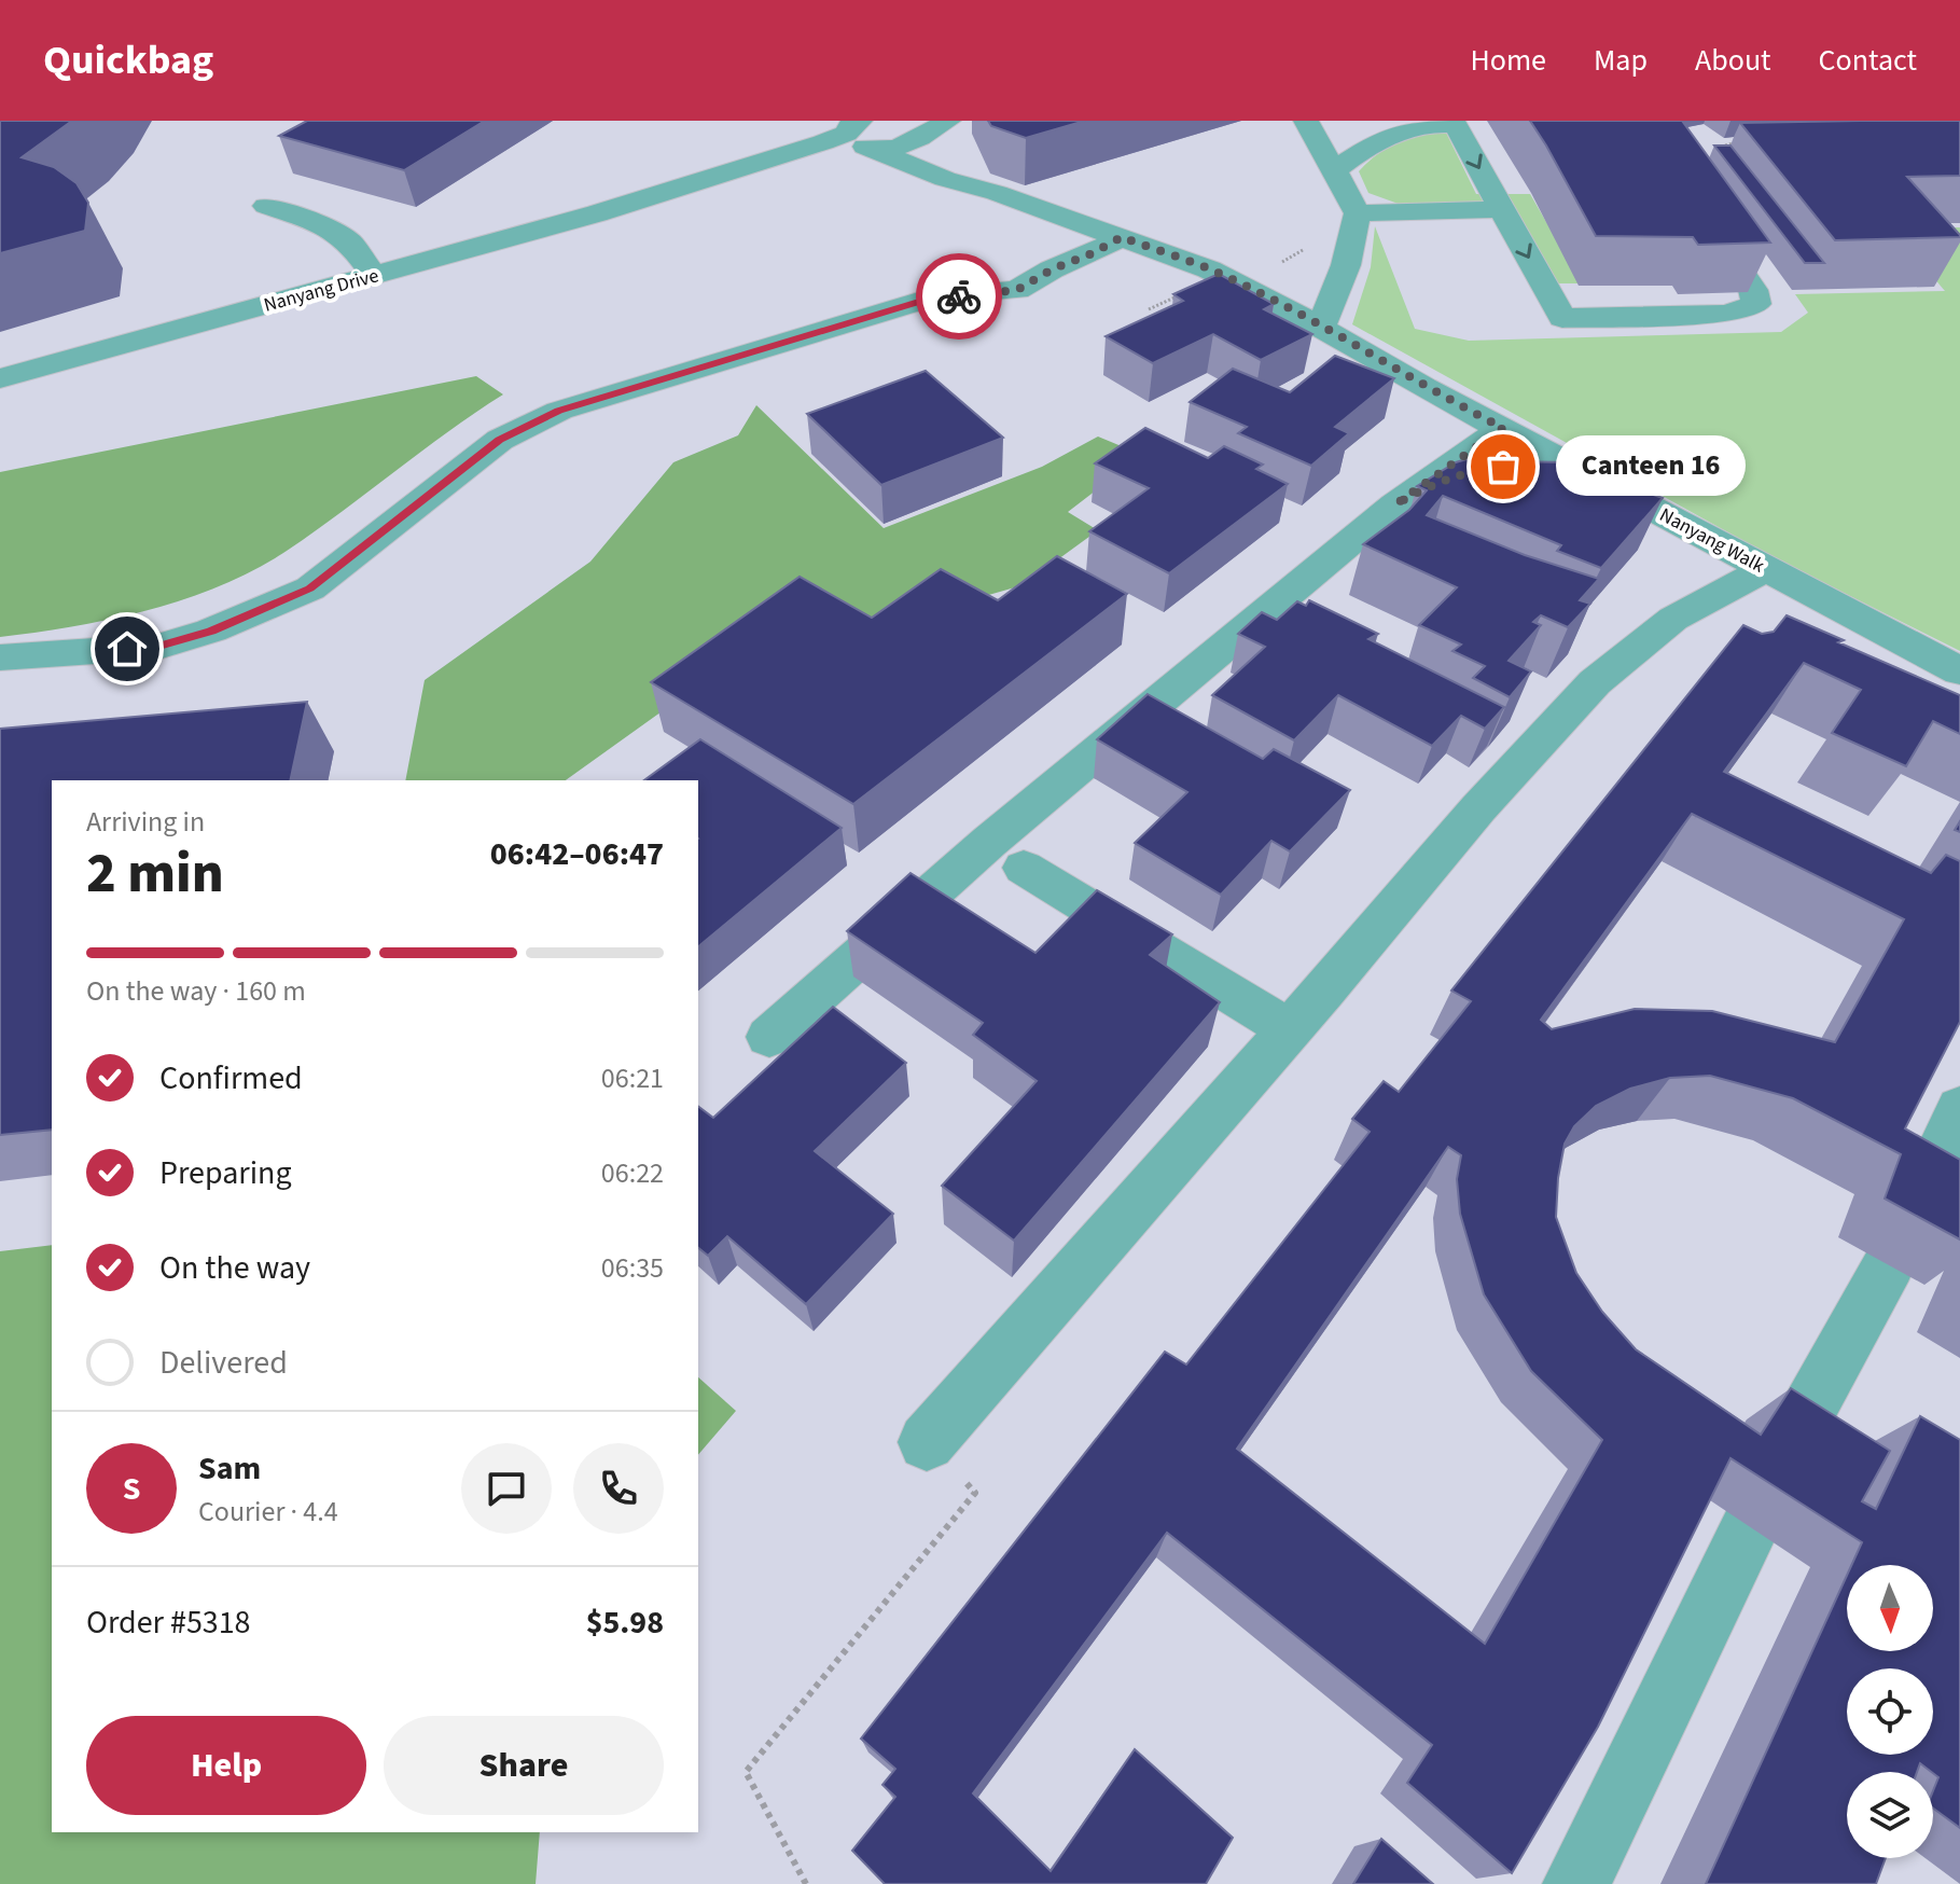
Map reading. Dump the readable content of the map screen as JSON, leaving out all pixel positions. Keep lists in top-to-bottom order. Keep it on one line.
{"streets":{"street":["Nanyang Drive","Nanyang Walk"]},"crossings":[["Nanyang Drive","Nanyang Walk"]],"places":["Canteen 16"],"north":"bottom","page":{"header":"Quickbag","nav":["Home","Map","About","Contact"],"bubble":"Canteen 16","heading":["2 min","Arriving in","06:42–06:47"],"panel":["Sam","Courier · 4.4","Order #5318","$5.98"],"bar":"On the way · 160 m","list":[["Confirmed","06:21"],["Preparing","06:22"],["On the way","06:35"],"Delivered"],"round":"S","buttons":["Help","Share"]}}
